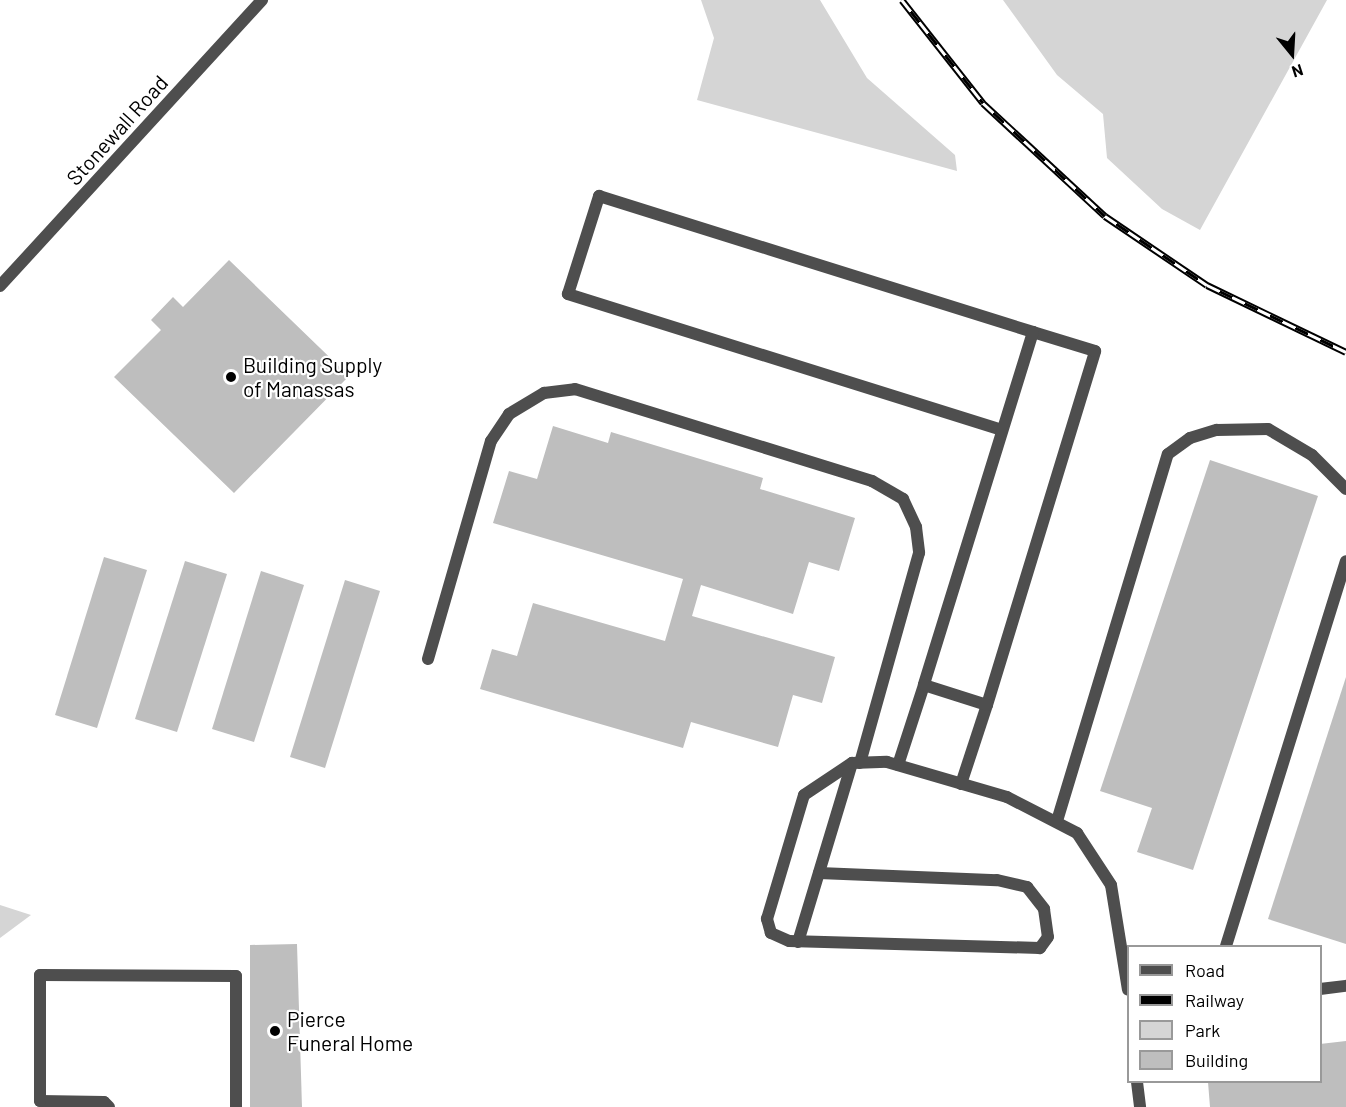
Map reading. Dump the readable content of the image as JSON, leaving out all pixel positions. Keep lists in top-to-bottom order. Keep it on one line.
{"streets":{"street":["Stonewall Road"]},"places":["Building Supply of Manassas","Pierce Funeral Home"],"legend":["Road","Railway","Park","Building"],"north":"bottom"}
